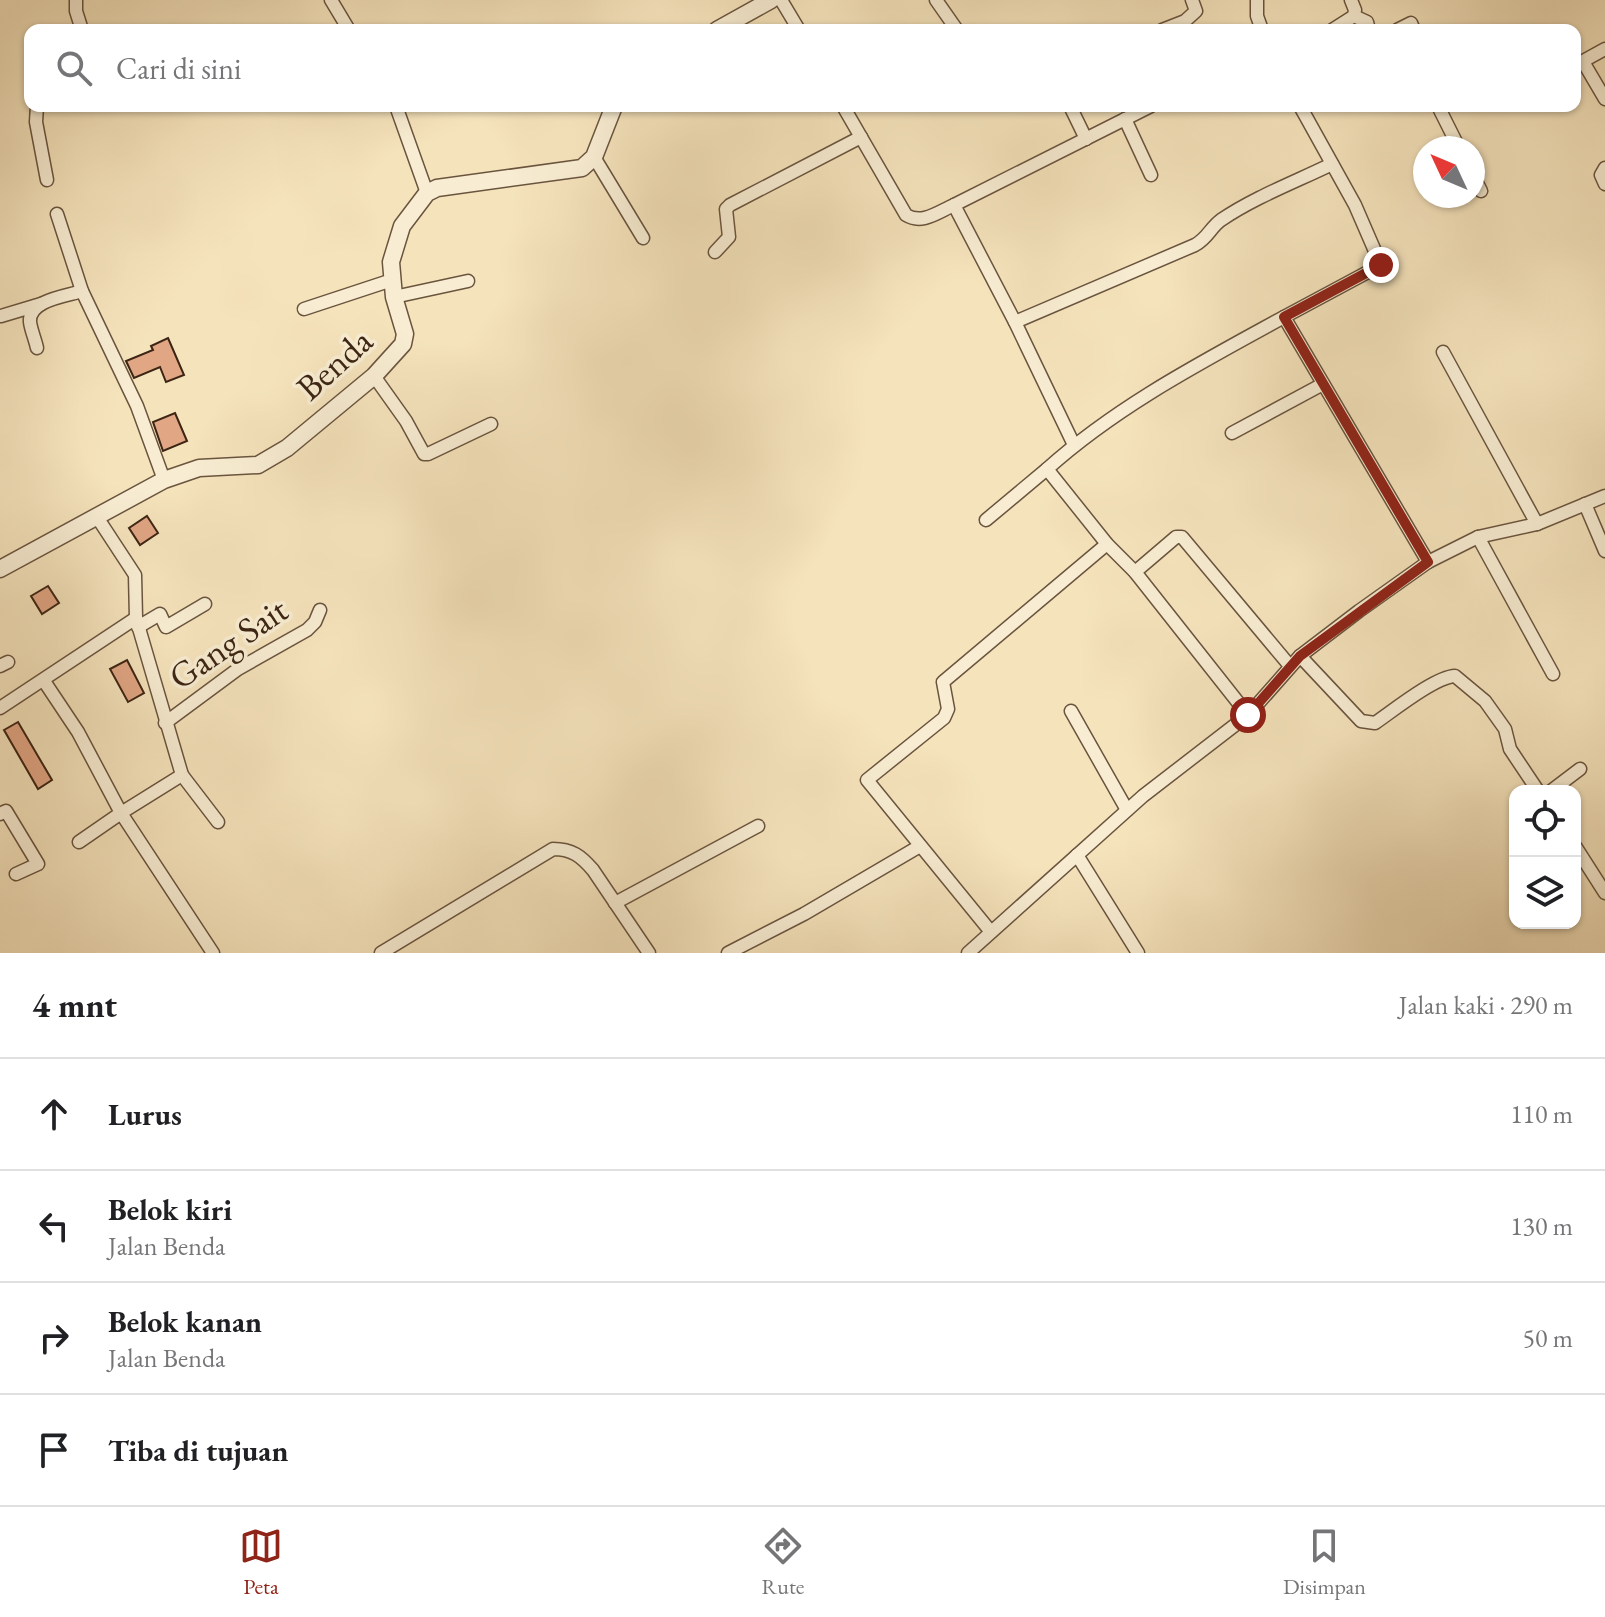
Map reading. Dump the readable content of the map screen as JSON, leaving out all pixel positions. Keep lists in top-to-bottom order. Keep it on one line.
{"streets":{"street":["Benda","Gang Sait"]},"north":"top left","page":{"search":"Cari di sini","heading":["4 mnt","Jalan kaki · 290 m"],"list":[["Lurus","110 m"],["Belok kiri","Jalan Benda","130 m"],["Belok kanan","Jalan Benda","50 m"],"Tiba di tujuan"],"nav":["Peta","Rute","Disimpan"]}}
